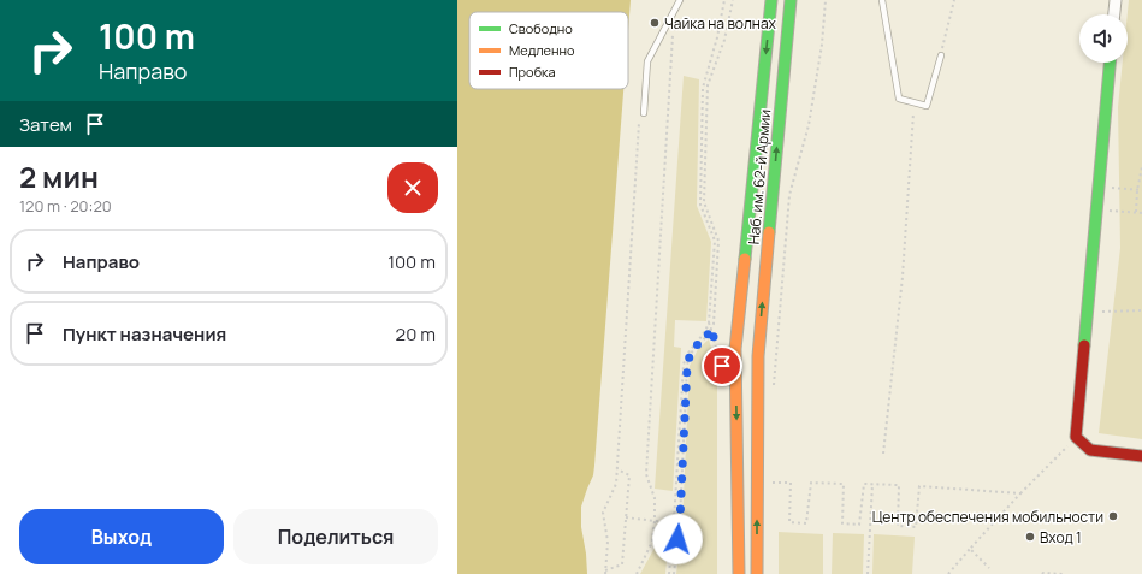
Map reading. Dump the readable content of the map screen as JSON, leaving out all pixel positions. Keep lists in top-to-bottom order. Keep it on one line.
{"streets":{"main road":["Наб. им. 62-й Армии"]},"places":["Чайка на волнах","Центр обеспечения мобильности","Вход 1"],"legend":["Свободно","Медленно","Пробка"],"page":{"turn":["100 m","Направо"],"then":"Затем","heading":["2 мин","120 m · 20:20"],"list":[{"name":"Направо","value":"100 m"},{"name":"Пункт назначения","value":"20 m"}],"buttons":["Выход","Поделиться"]}}
